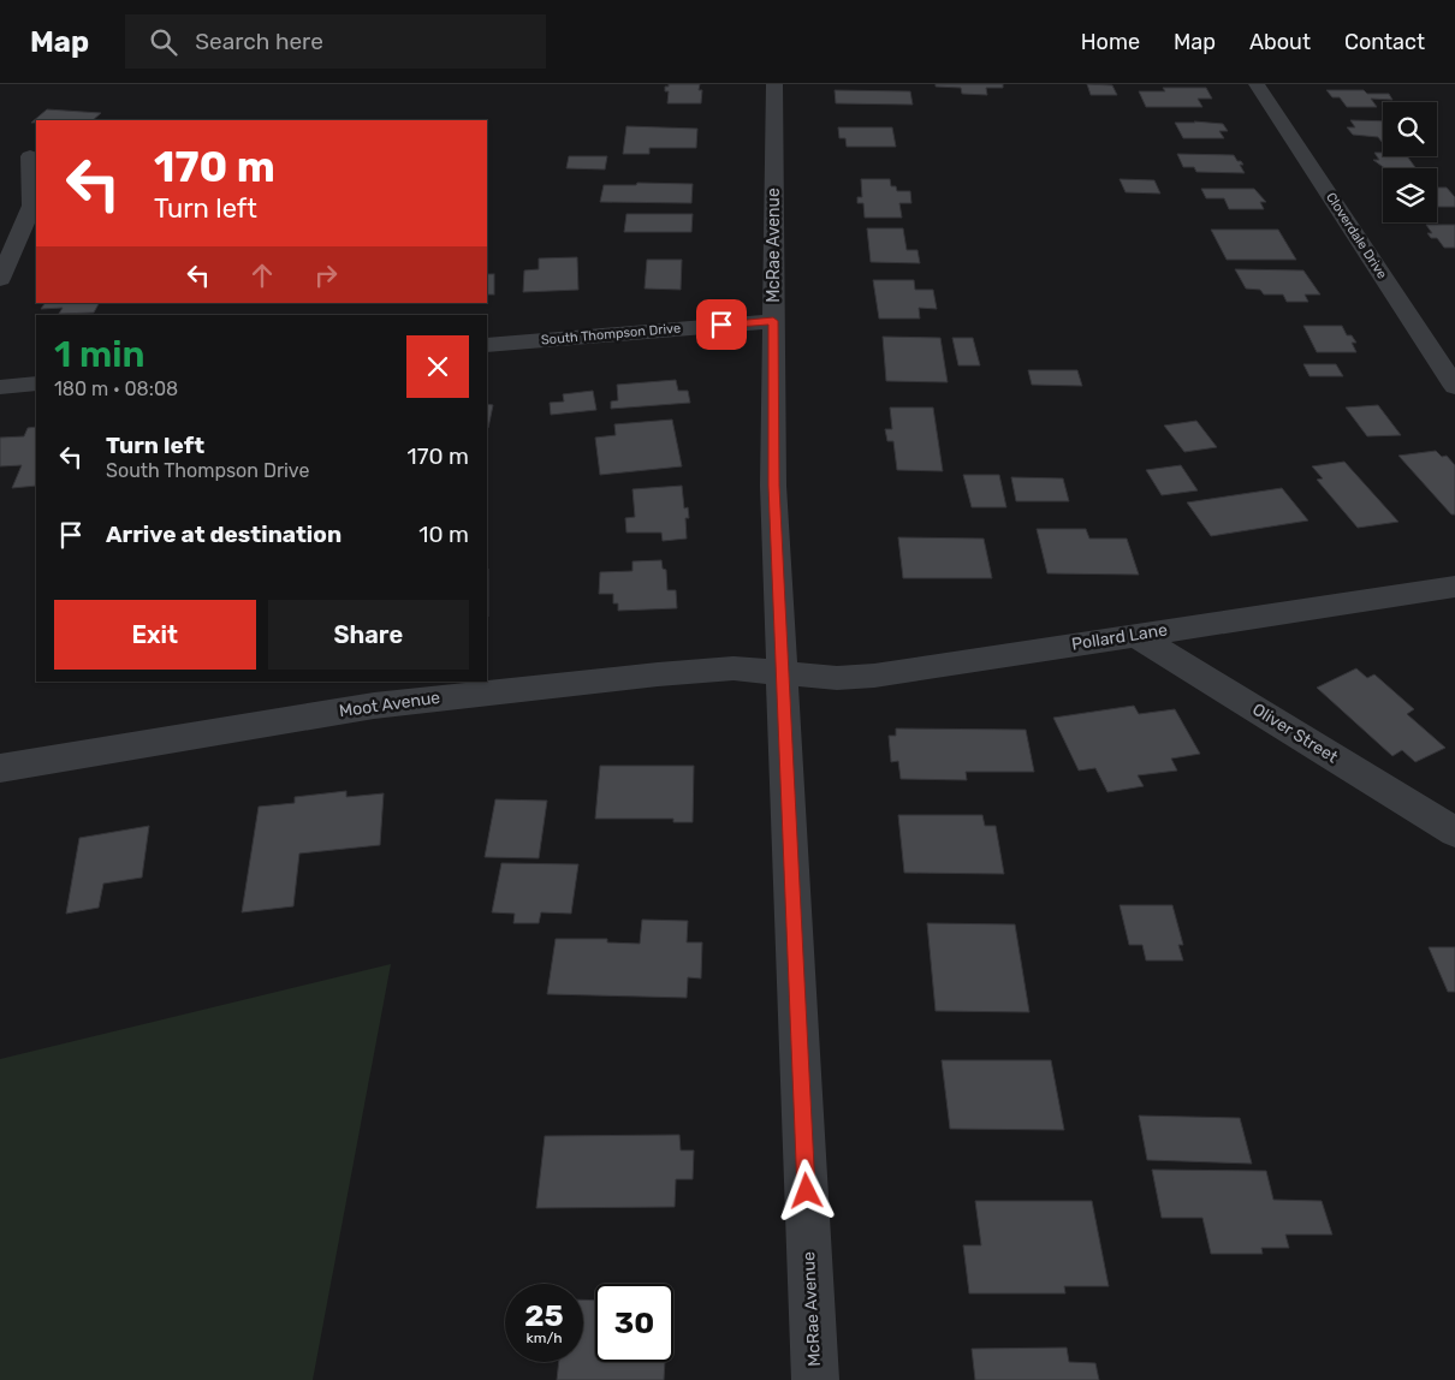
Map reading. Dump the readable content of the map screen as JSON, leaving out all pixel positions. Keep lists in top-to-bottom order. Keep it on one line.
{"streets":{"street":["Cloverdale Drive","McRae Avenue","South Thompson Drive","Pollard Lane","Moot Avenue","Oliver Street"]},"crossings":[["McRae Avenue","South Thompson Drive"],["McRae Avenue","Pollard Lane"],["McRae Avenue","Moot Avenue"],["Pollard Lane","Moot Avenue"],["Pollard Lane","Oliver Street"]],"page":{"header":"Map","search":"Search here","nav":["Home","Map","About","Contact"],"turn":["170 m","Turn left"],"heading":["1 min","180 m · 08:08"],"list":[{"name":"Turn left","note":"South Thompson Drive","value":"170 m"},{"name":"Arrive at destination","value":"10 m"}],"buttons":["Exit","Share"],"speed":"25 km/h","limit":"30"}}
